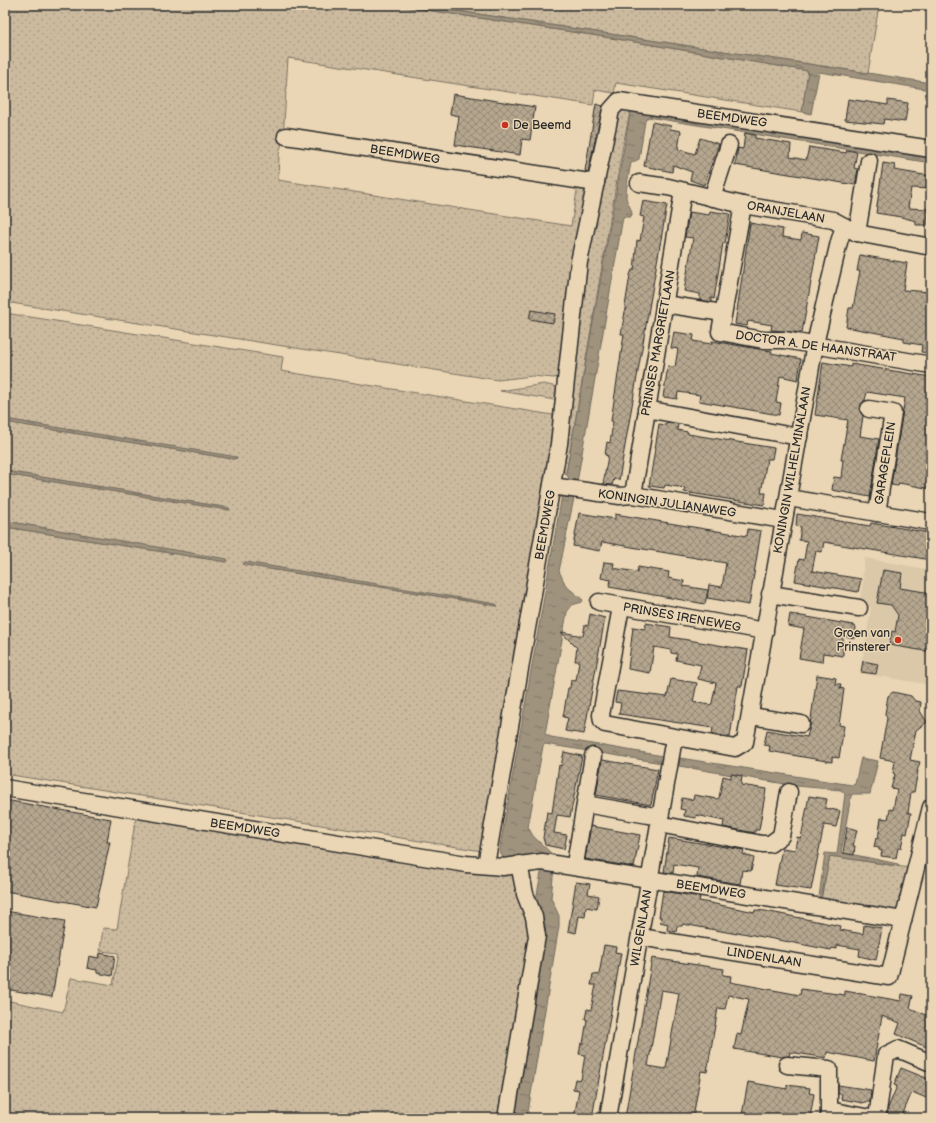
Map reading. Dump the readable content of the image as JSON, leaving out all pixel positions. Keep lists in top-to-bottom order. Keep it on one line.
{"streets":{"street":["BEEMDWEG","ORANJELAAN","PRINSES MARGRIETLAAN","DOCTOR A. DE HAANSTRAAT","GARAGEPLEIN","KONINGIN WILHELMINALAAN","KONINGIN JULIANAWEG","PRINSES IRENEWEG","WILGENLAAN","LINDENLAAN"]},"crossings":[["BEEMDWEG","KONINGIN JULIANAWEG"],["BEEMDWEG","WILGENLAAN"],["BEEMDWEG","LINDENLAAN"],["ORANJELAAN","PRINSES MARGRIETLAAN"],["ORANJELAAN","KONINGIN WILHELMINALAAN"],["PRINSES MARGRIETLAAN","KONINGIN JULIANAWEG"],["DOCTOR A. DE HAANSTRAAT","KONINGIN WILHELMINALAAN"],["KONINGIN WILHELMINALAAN","KONINGIN JULIANAWEG"],["KONINGIN WILHELMINALAAN","PRINSES IRENEWEG"],["KONINGIN WILHELMINALAAN","WILGENLAAN"],["WILGENLAAN","LINDENLAAN"]],"places":["De Beemd","Groen van Prinsterer"]}
